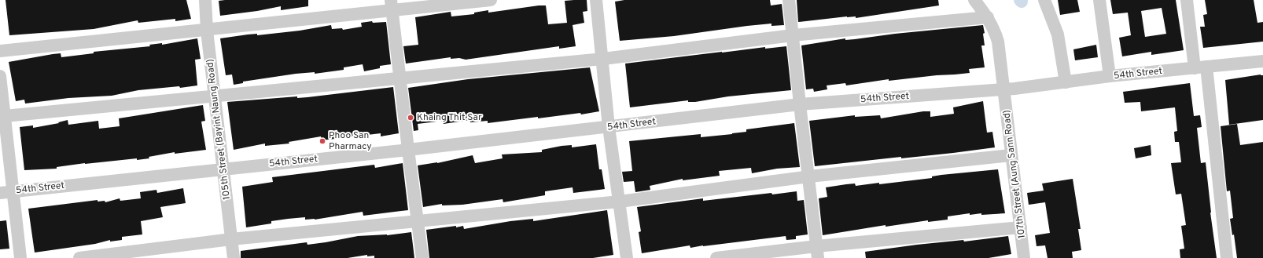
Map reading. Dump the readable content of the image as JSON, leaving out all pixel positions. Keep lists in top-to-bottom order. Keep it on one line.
{"streets":{"street":["54th Street","105th Street (Bayint Naung Road)","107th Street (Aung Sann Road)"]},"crossings":[["54th Street","105th Street (Bayint Naung Road)"],["54th Street","107th Street (Aung Sann Road)"]],"places":["Khaing Thit Sar","Phoo San Pharmacy"]}
